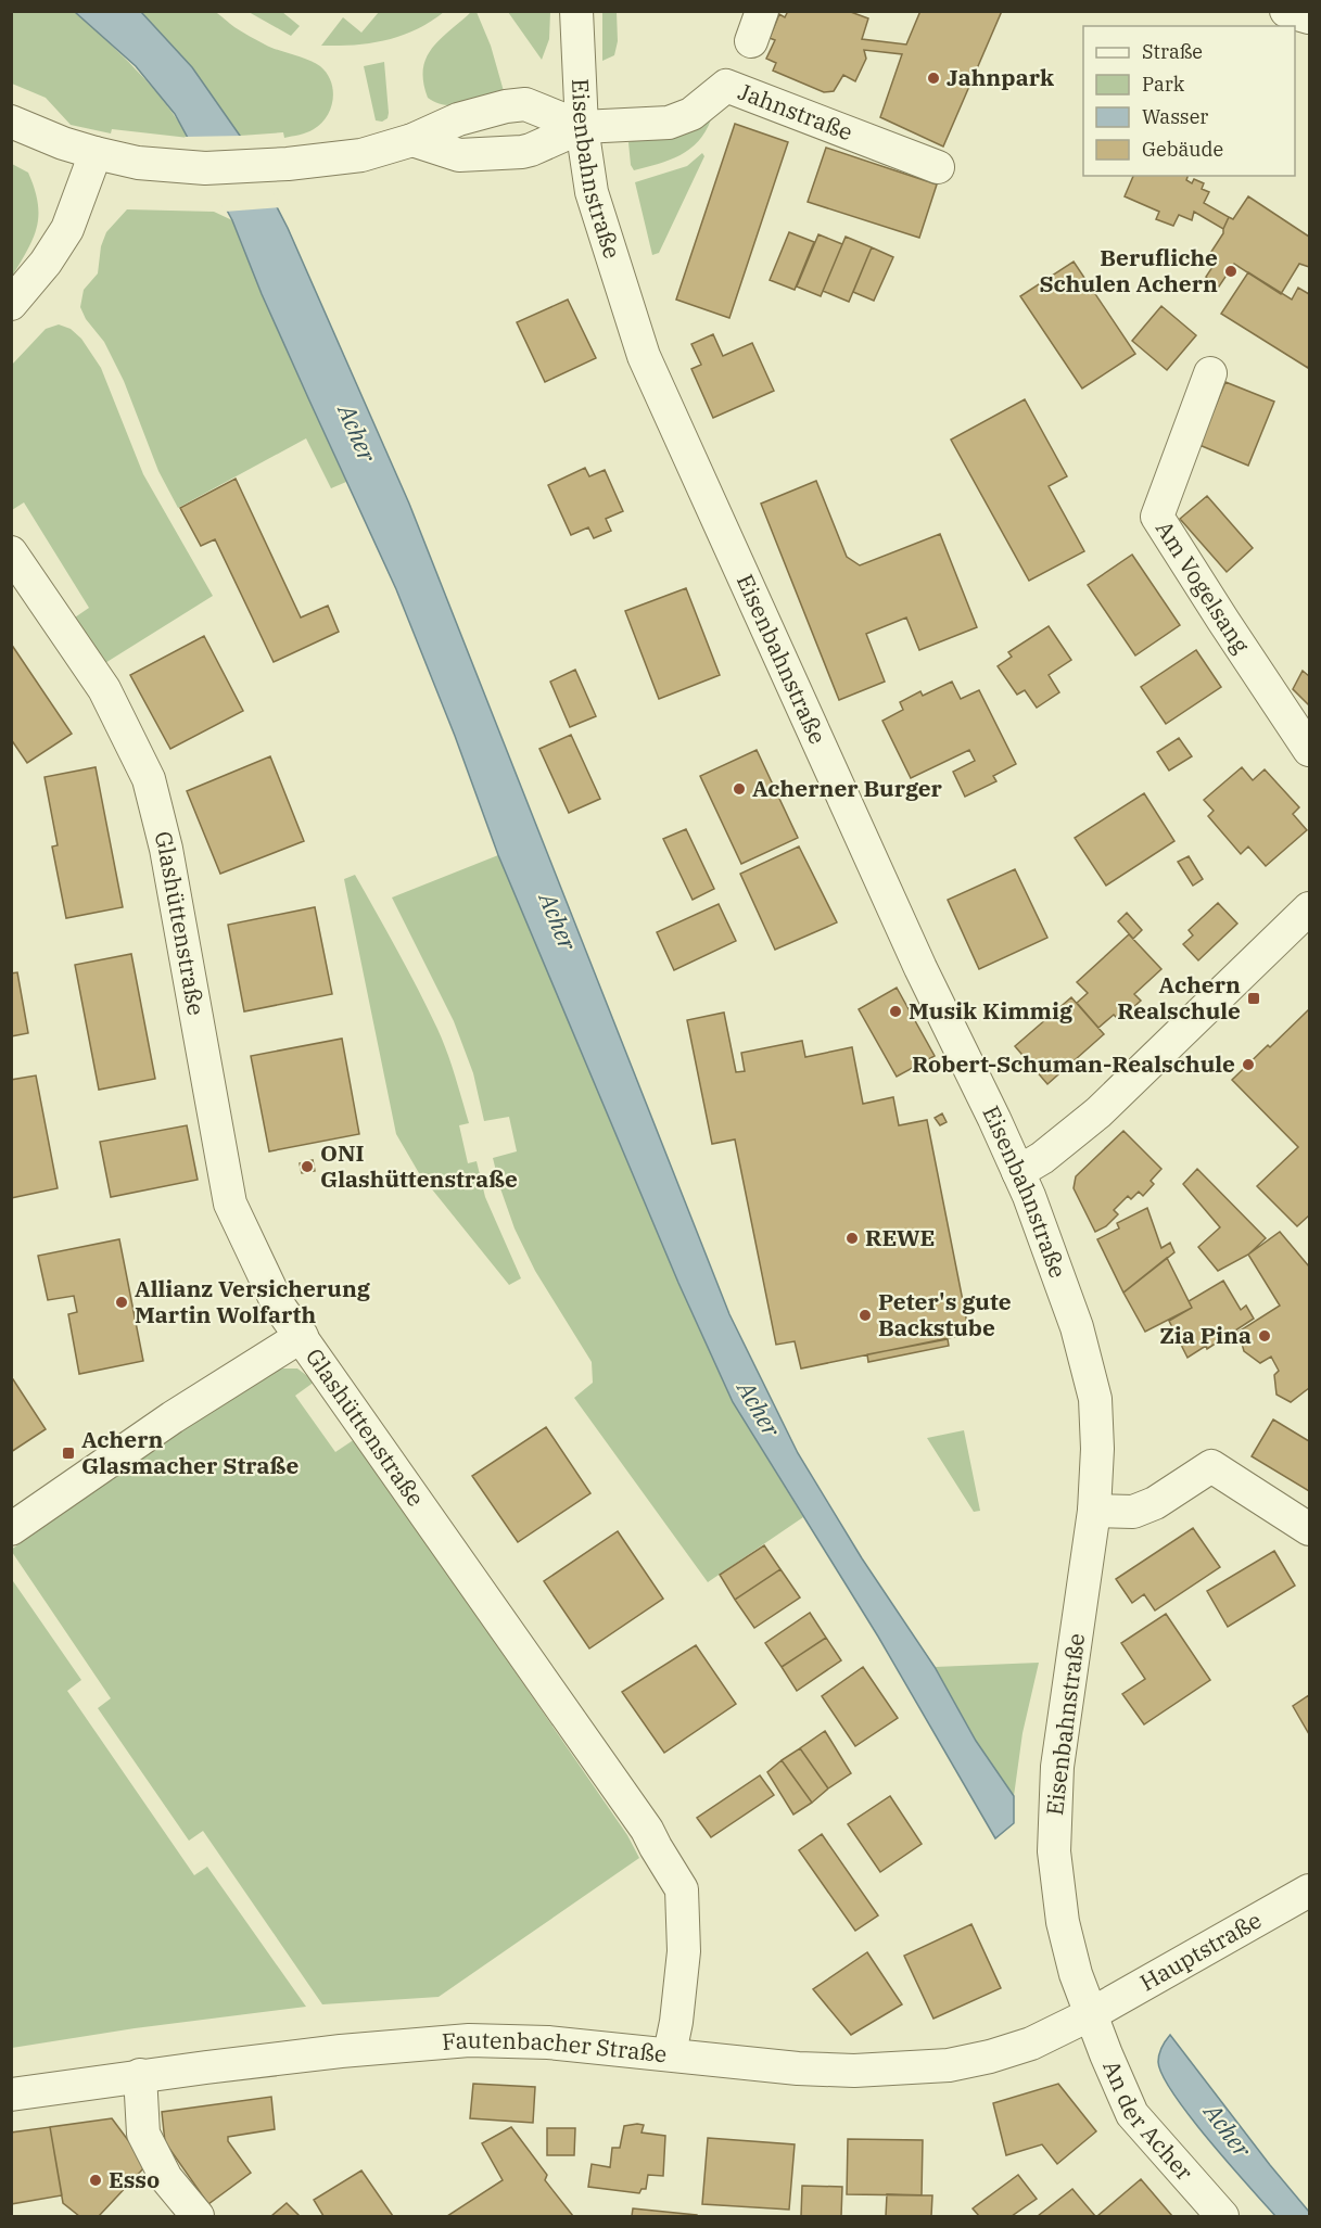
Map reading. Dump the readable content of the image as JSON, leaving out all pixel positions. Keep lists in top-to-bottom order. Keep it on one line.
{"streets":{"street":["Jahnstraße","Eisenbahnstraße","Am Vogelsang","Glashüttenstraße","Hauptstraße","Fautenbacher Straße","An der Acher"]},"crossings":[["Jahnstraße","Eisenbahnstraße"],["Eisenbahnstraße","Hauptstraße"],["Eisenbahnstraße","Fautenbacher Straße"],["Eisenbahnstraße","An der Acher"],["Glashüttenstraße","Fautenbacher Straße"],["Hauptstraße","Fautenbacher Straße"],["Hauptstraße","An der Acher"],["Fautenbacher Straße","An der Acher"]],"water":["Acher"],"places":{"other":["Jahnpark","Berufliche Schulen Achern","Acherner Burger","Musik Kimmig","Robert-Schuman-Realschule","ONI Glashüttenstraße","REWE","Allianz Versicherung Martin Wolfarth","Peter's gute Backstube","Zia Pina","Esso"],"transit":["Achern Realschule","Achern Glasmacher Straße"]},"legend":["Straße","Park","Wasser","Gebäude"]}
